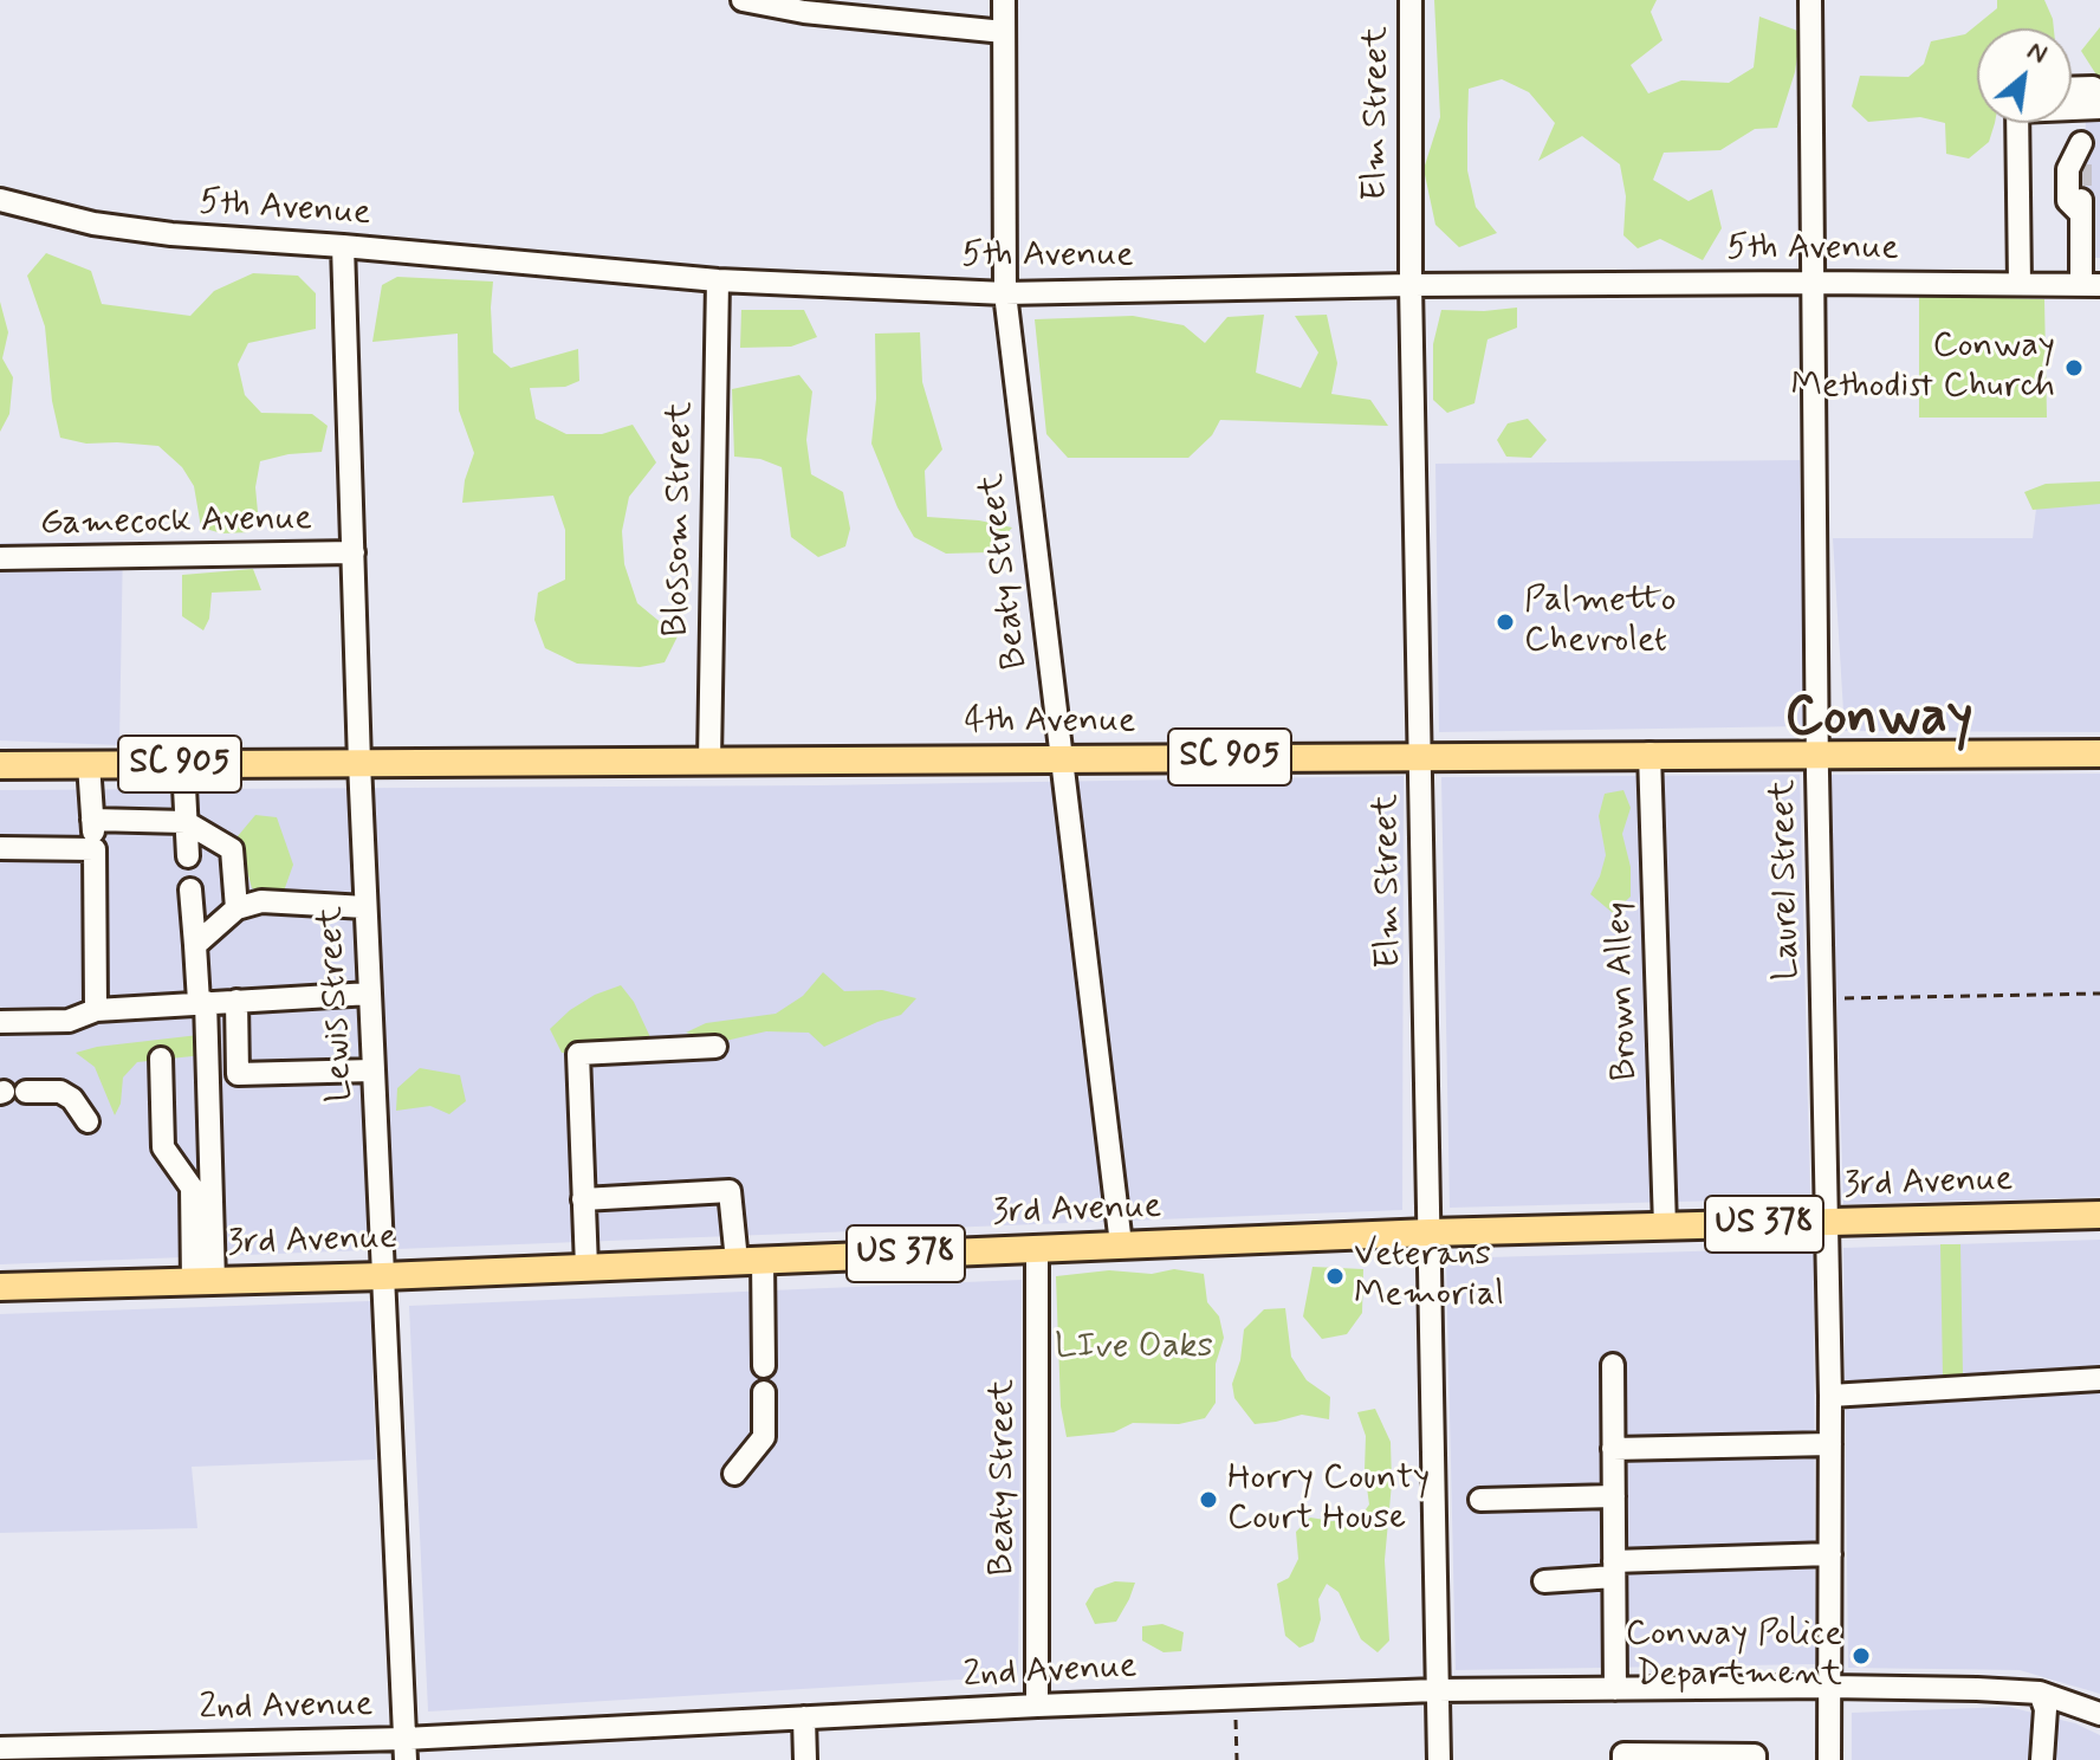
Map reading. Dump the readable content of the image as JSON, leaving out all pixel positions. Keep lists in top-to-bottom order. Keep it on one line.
{"streets":{"main road":["4th Avenue","SC 905","3rd Avenue","US 378"],"street":["Elm Street","5th Avenue","Blossom Street","Gamecock Avenue","Beaty Street","Laurel Street","Brown Alley","Lewis Street","2nd Avenue"]},"crossings":[["Elm Street","5th Avenue"],["Elm Street","4th Avenue"],["Elm Street","3rd Avenue"],["Elm Street","2nd Avenue"],["5th Avenue","Blossom Street"],["5th Avenue","Beaty Street"],["5th Avenue","Laurel Street"],["5th Avenue","Lewis Street"],["Blossom Street","4th Avenue"],["Gamecock Avenue","Lewis Street"],["Beaty Street","4th Avenue"],["Beaty Street","3rd Avenue"],["Beaty Street","2nd Avenue"],["4th Avenue","Laurel Street"],["4th Avenue","Brown Alley"],["4th Avenue","Lewis Street"],["Laurel Street","3rd Avenue"],["Laurel Street","2nd Avenue"],["Brown Alley","3rd Avenue"],["Lewis Street","3rd Avenue"],["Lewis Street","2nd Avenue"]],"districts":["Conway"],"parks":["LIve Oaks"],"places":["Conway Methodist Church","Palmetto Chevrolet","Veterans Memorial","Horry County Court House","Conway Police Department"],"north":"top right"}
